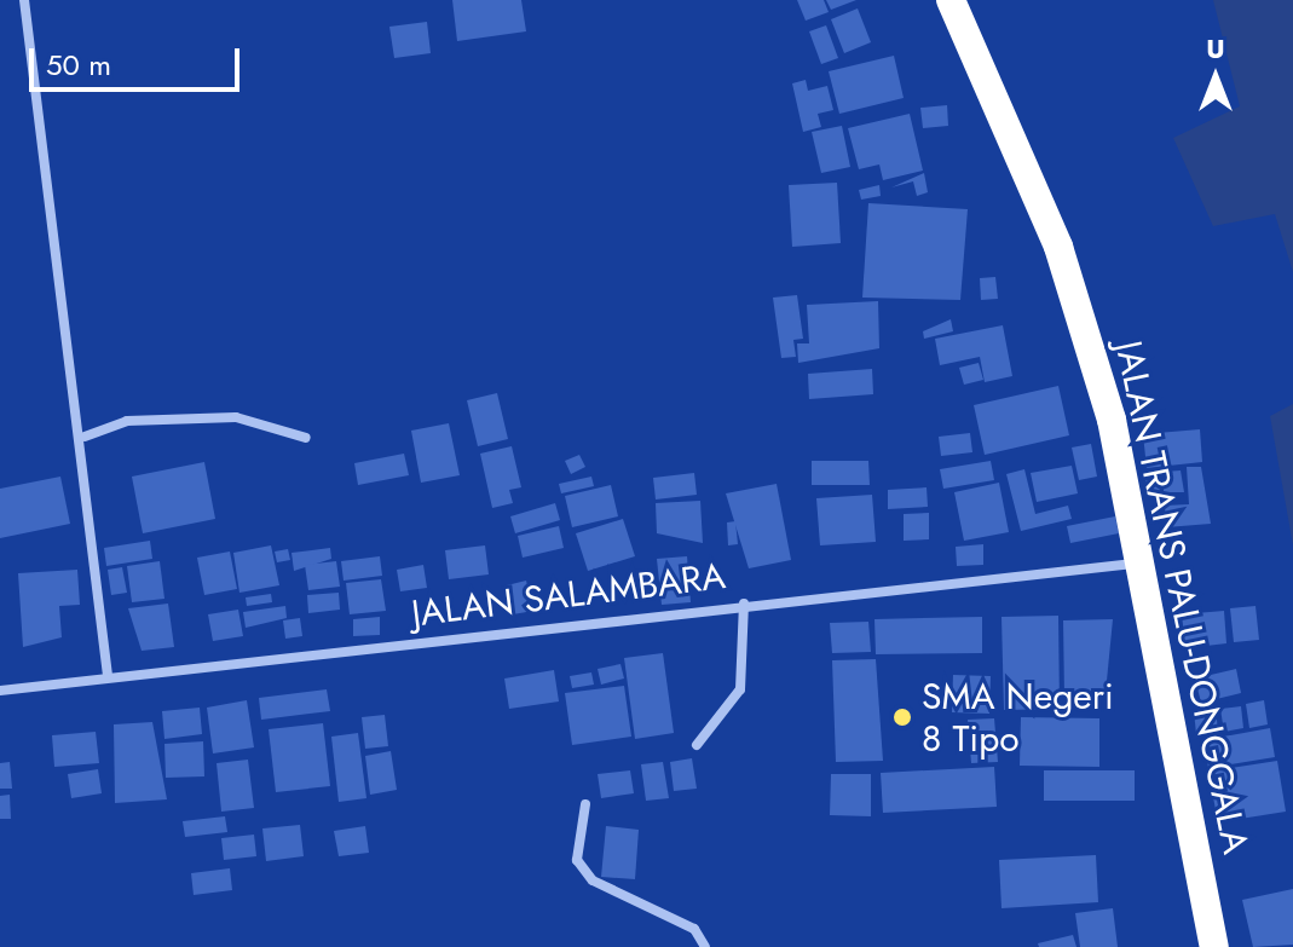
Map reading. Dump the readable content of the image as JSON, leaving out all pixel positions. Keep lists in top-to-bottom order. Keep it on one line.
{"streets":{"highway":["JALAN TRANS PALU-DONGGALA"],"street":["JALAN SALAMBARA"]},"crossings":[["JALAN SALAMBARA","JALAN TRANS PALU-DONGGALA"]],"places":["SMA Negeri 8 Tipo"],"scale_bar":"50 m","north":"top"}
